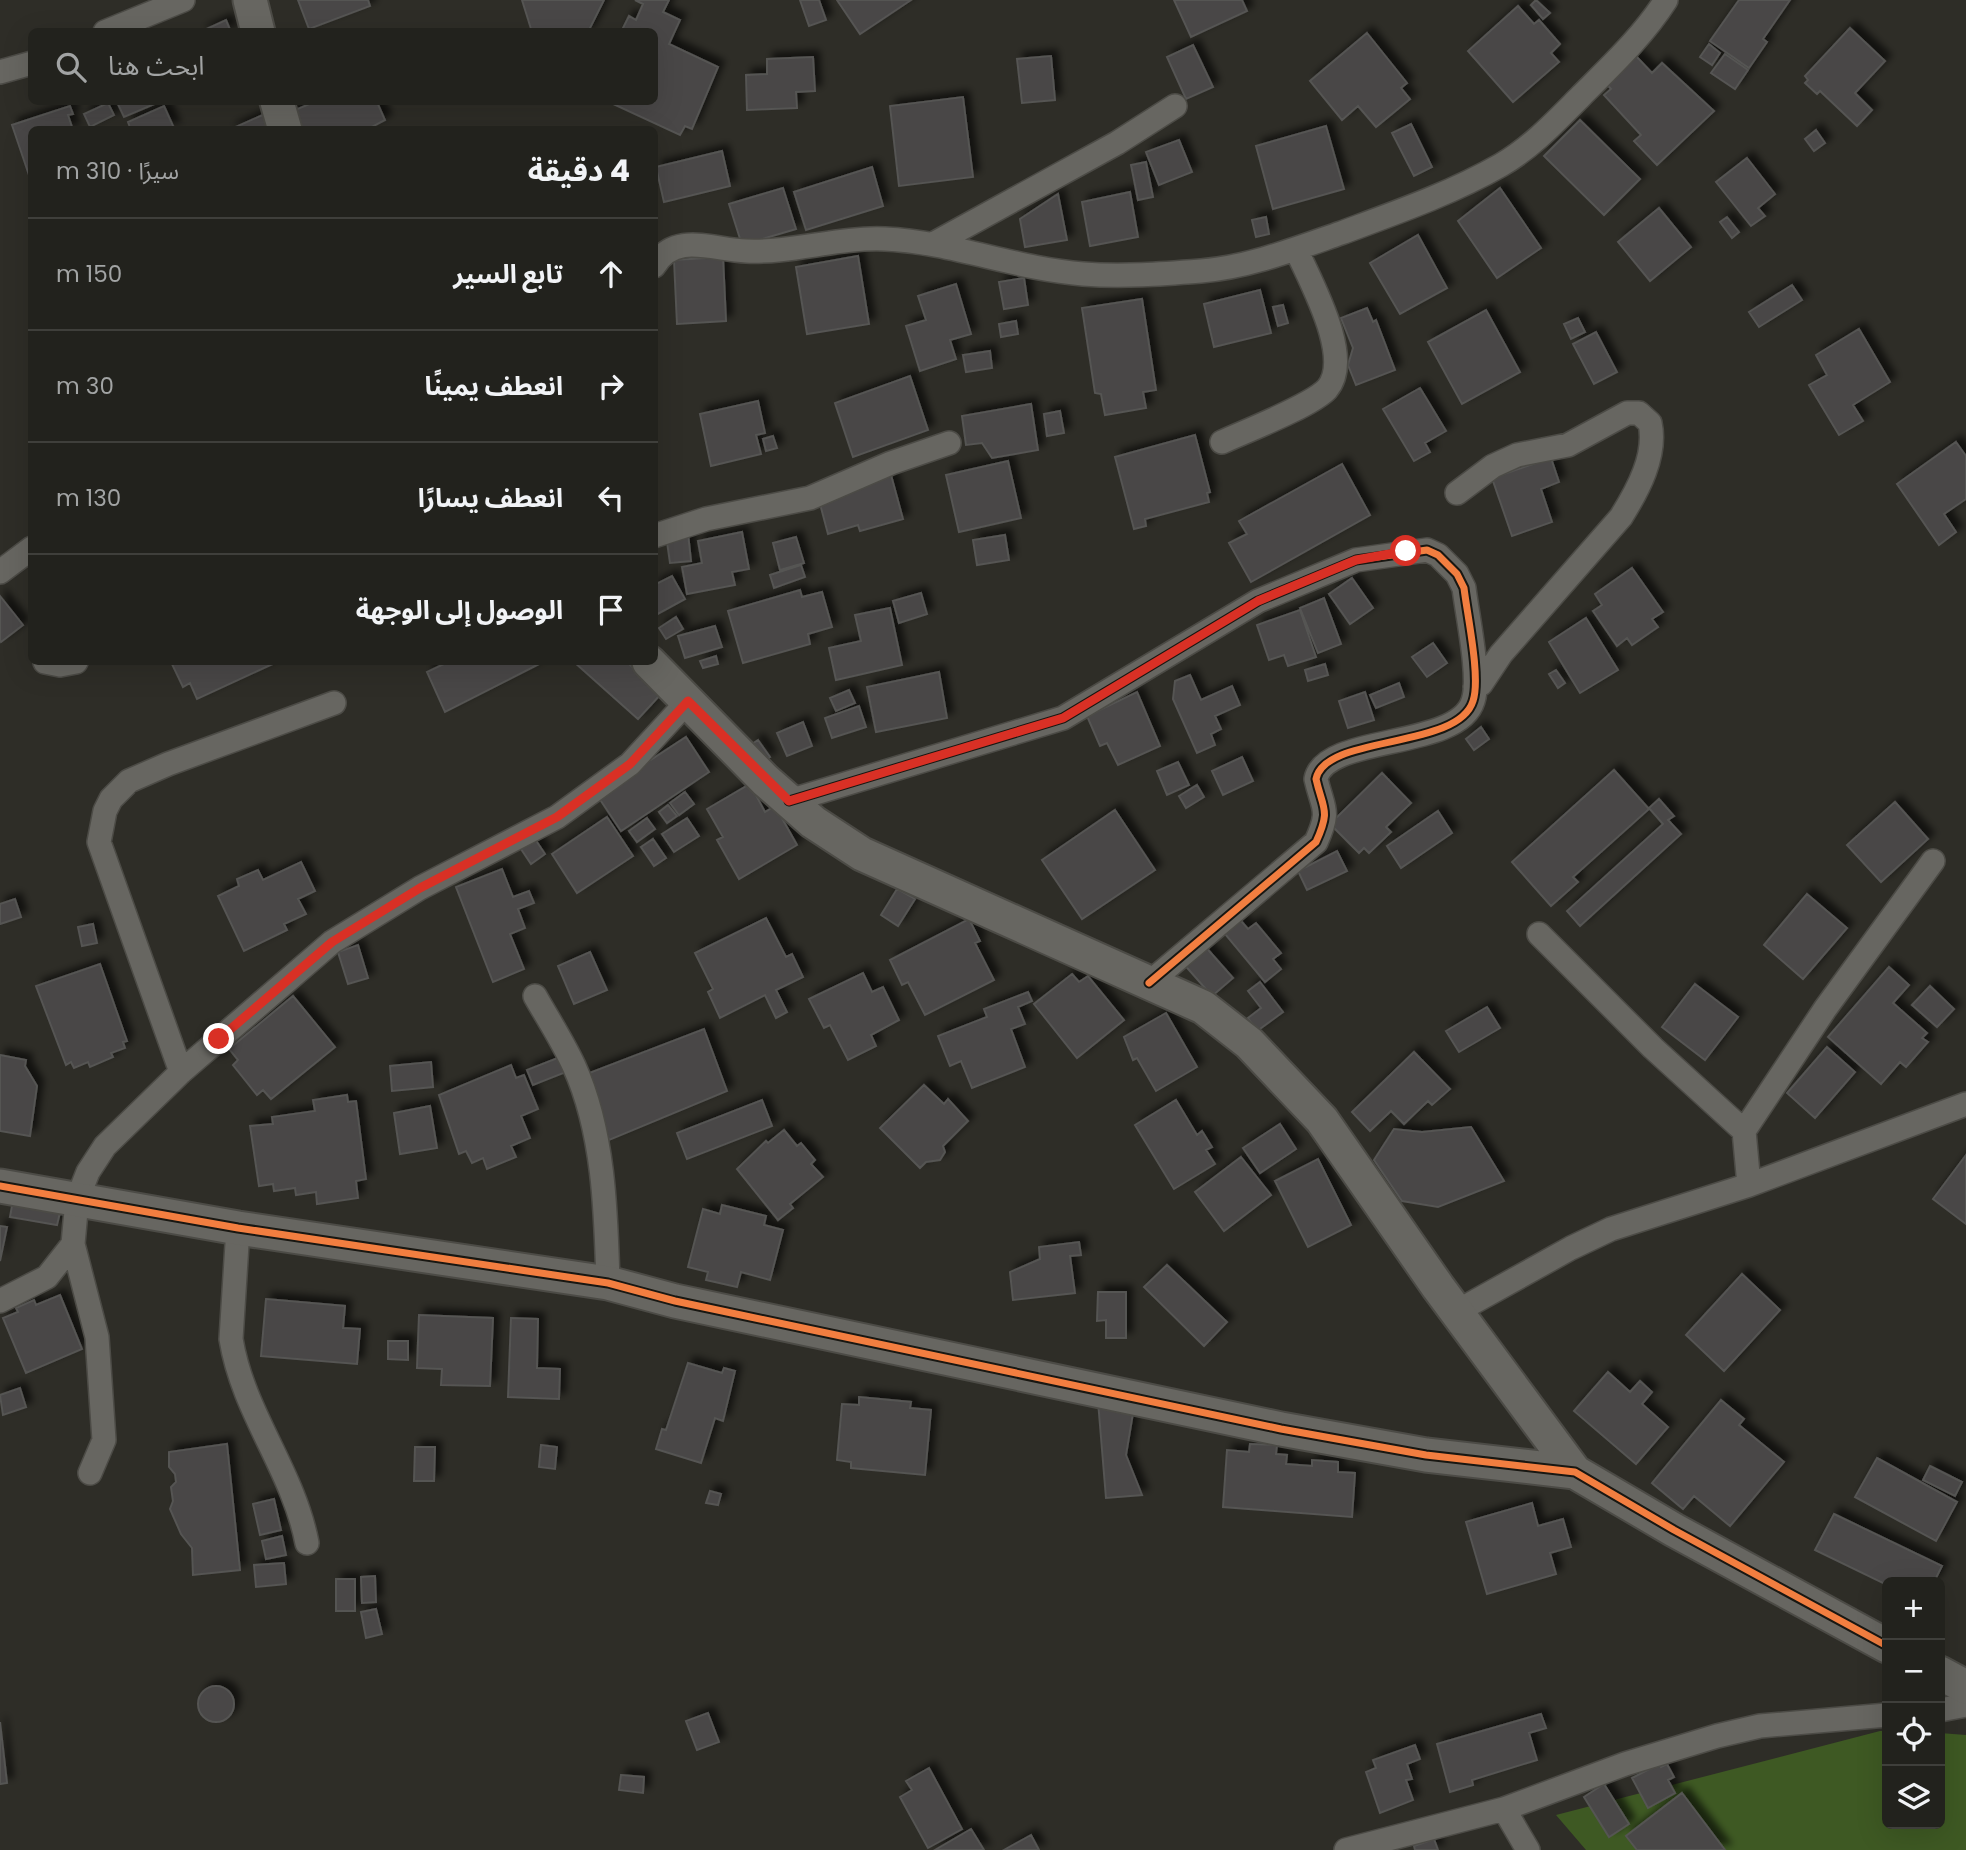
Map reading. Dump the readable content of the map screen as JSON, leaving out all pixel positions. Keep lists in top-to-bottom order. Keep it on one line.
{"page":{"search":"ابحث هنا","heading":["4 دقيقة","سيرًا · 310 m"],"list":[["تابع السير","150 m"],["انعطف يمينًا","30 m"],["انعطف يسارًا","130 m"],"الوصول إلى الوجهة"],"map_buttons":["+","−"]}}
